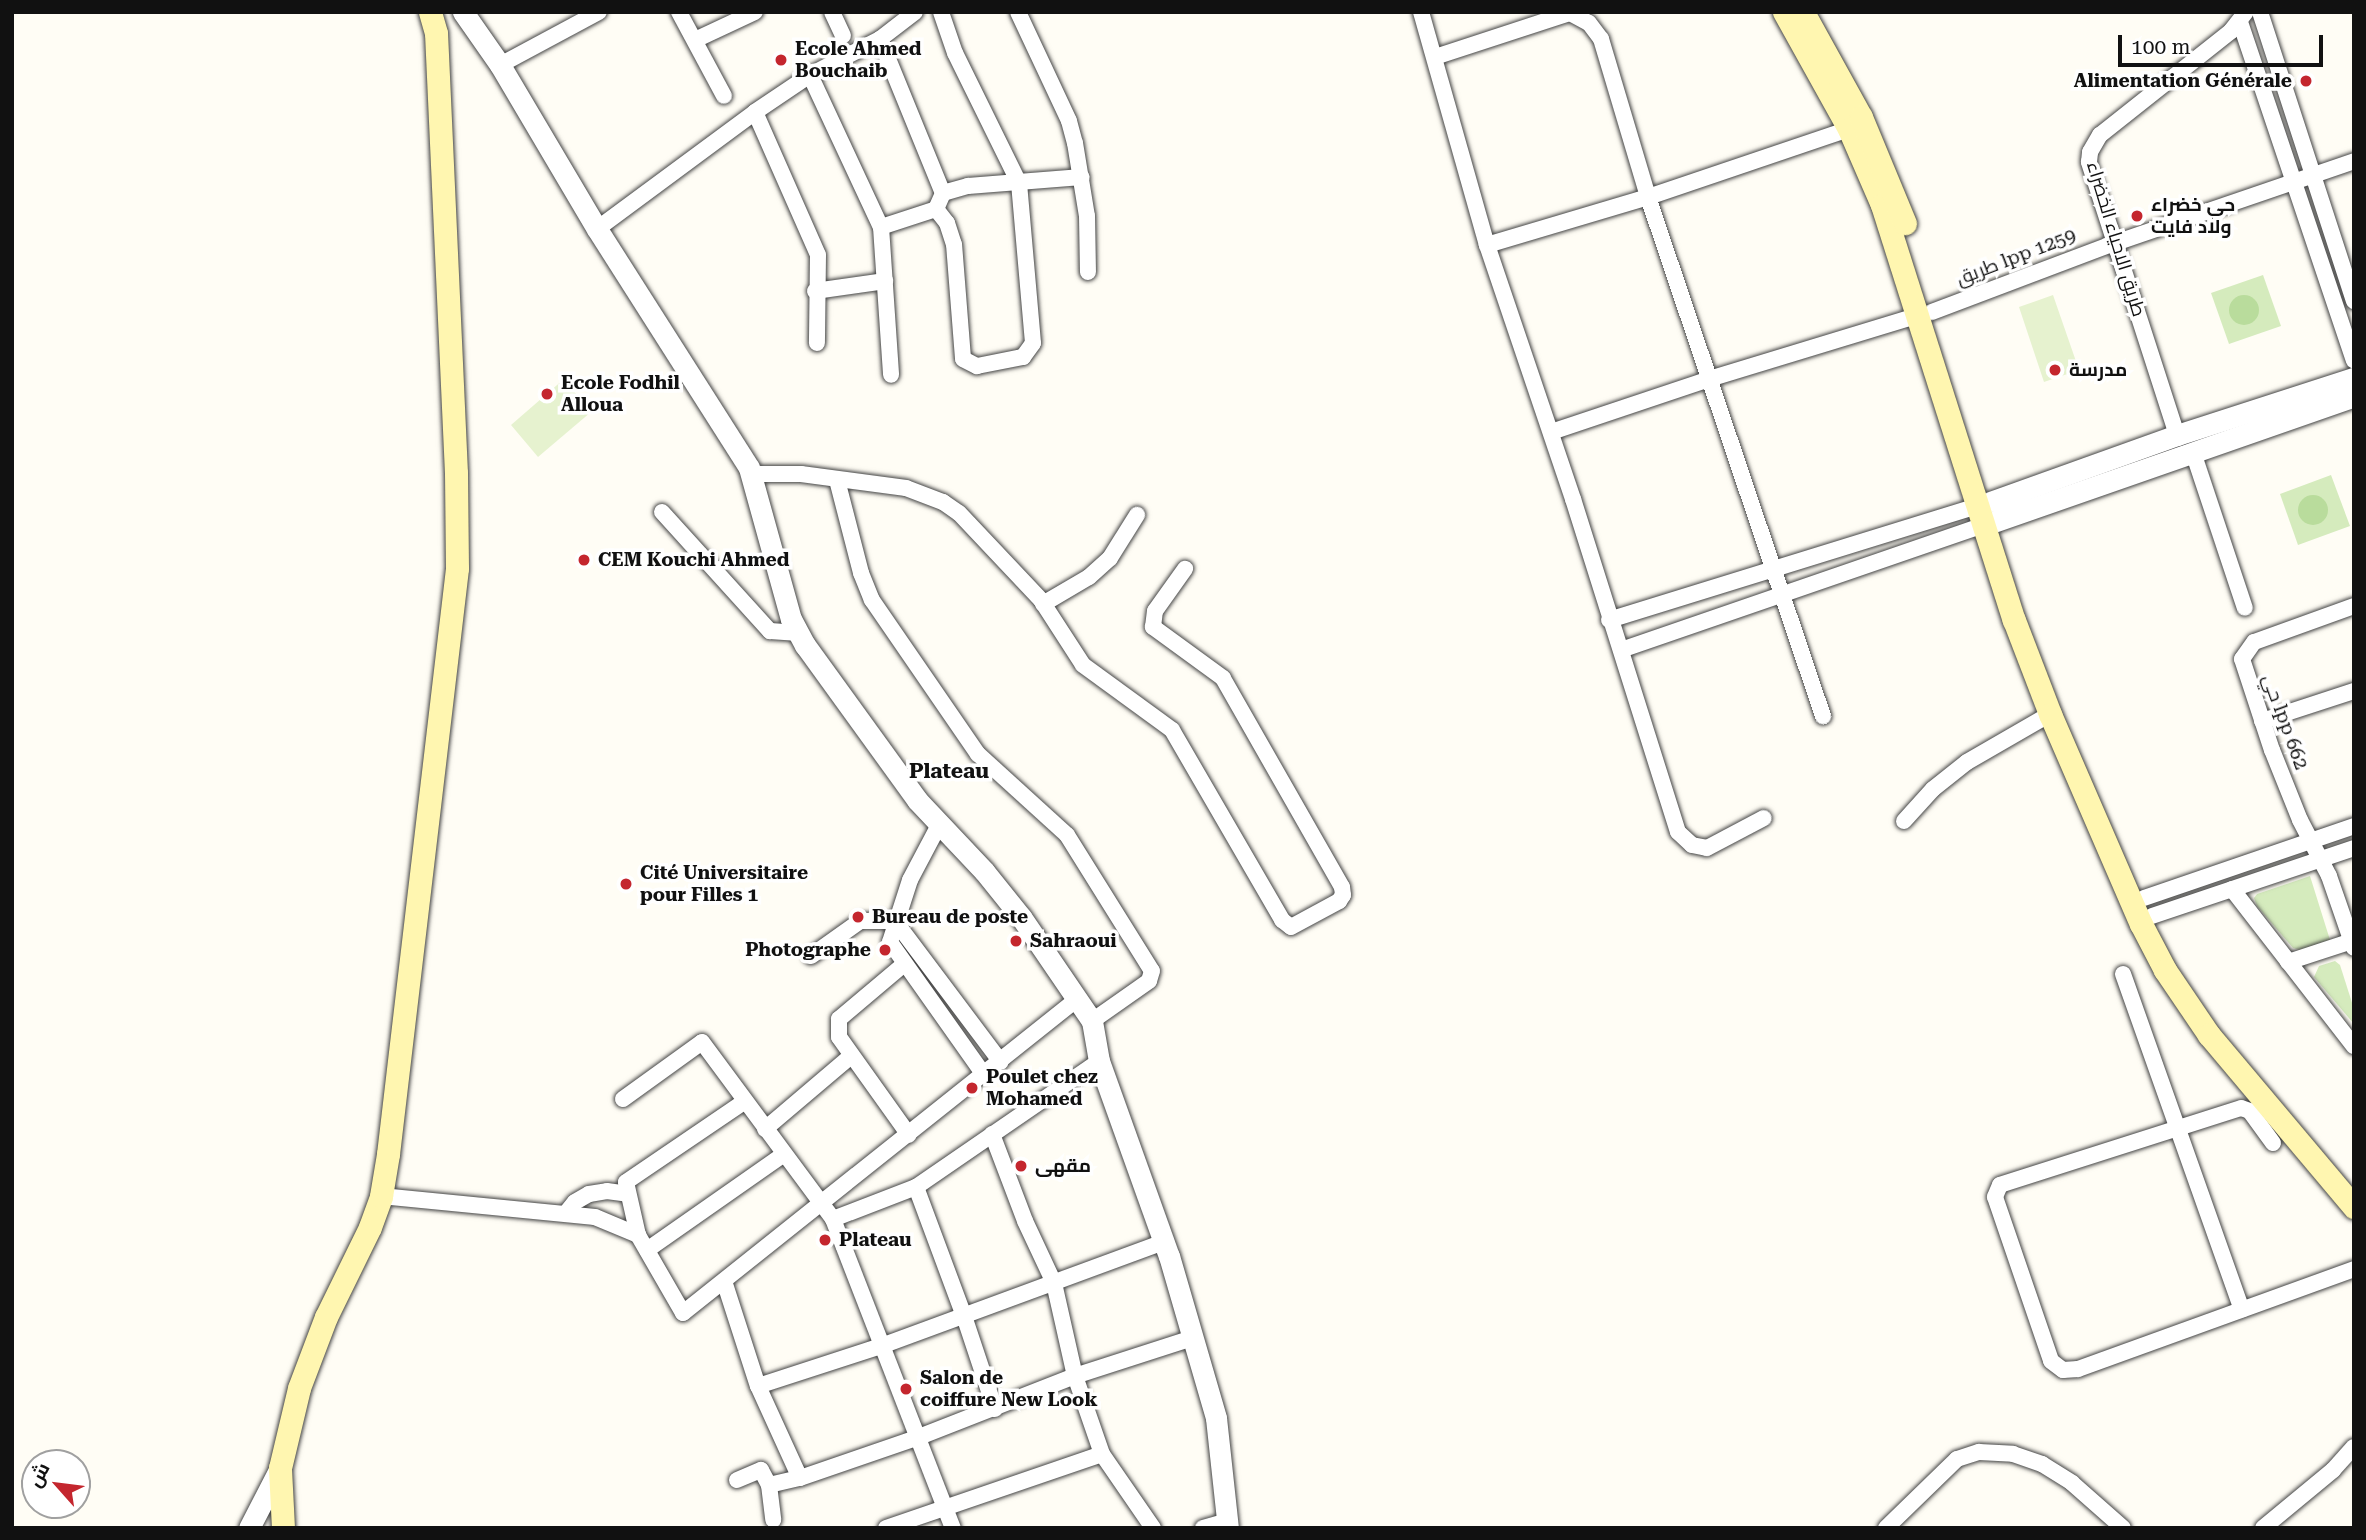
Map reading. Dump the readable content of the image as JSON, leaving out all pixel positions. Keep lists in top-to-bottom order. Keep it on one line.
{"streets":{"street":["طريق الاحياء الخضراء","طريق lpp 1259","حي lpp 662"]},"crossings":[["طريق الاحياء الخضراء","طريق lpp 1259"]],"districts":["Plateau"],"places":["Ecole Ahmed Bouchaib","Alimentation Générale","حي خضراء ولاد فايت","مدرسة","Ecole Fodhil Alloua","CEM Kouchi Ahmed","Cité Universitaire pour Filles 1","Bureau de poste","Sahraoui","Photographe","Poulet chez Mohamed","مقهى","Plateau","Salon de coiffure New Look"],"scale_bar":"100 m","north":"top left"}
